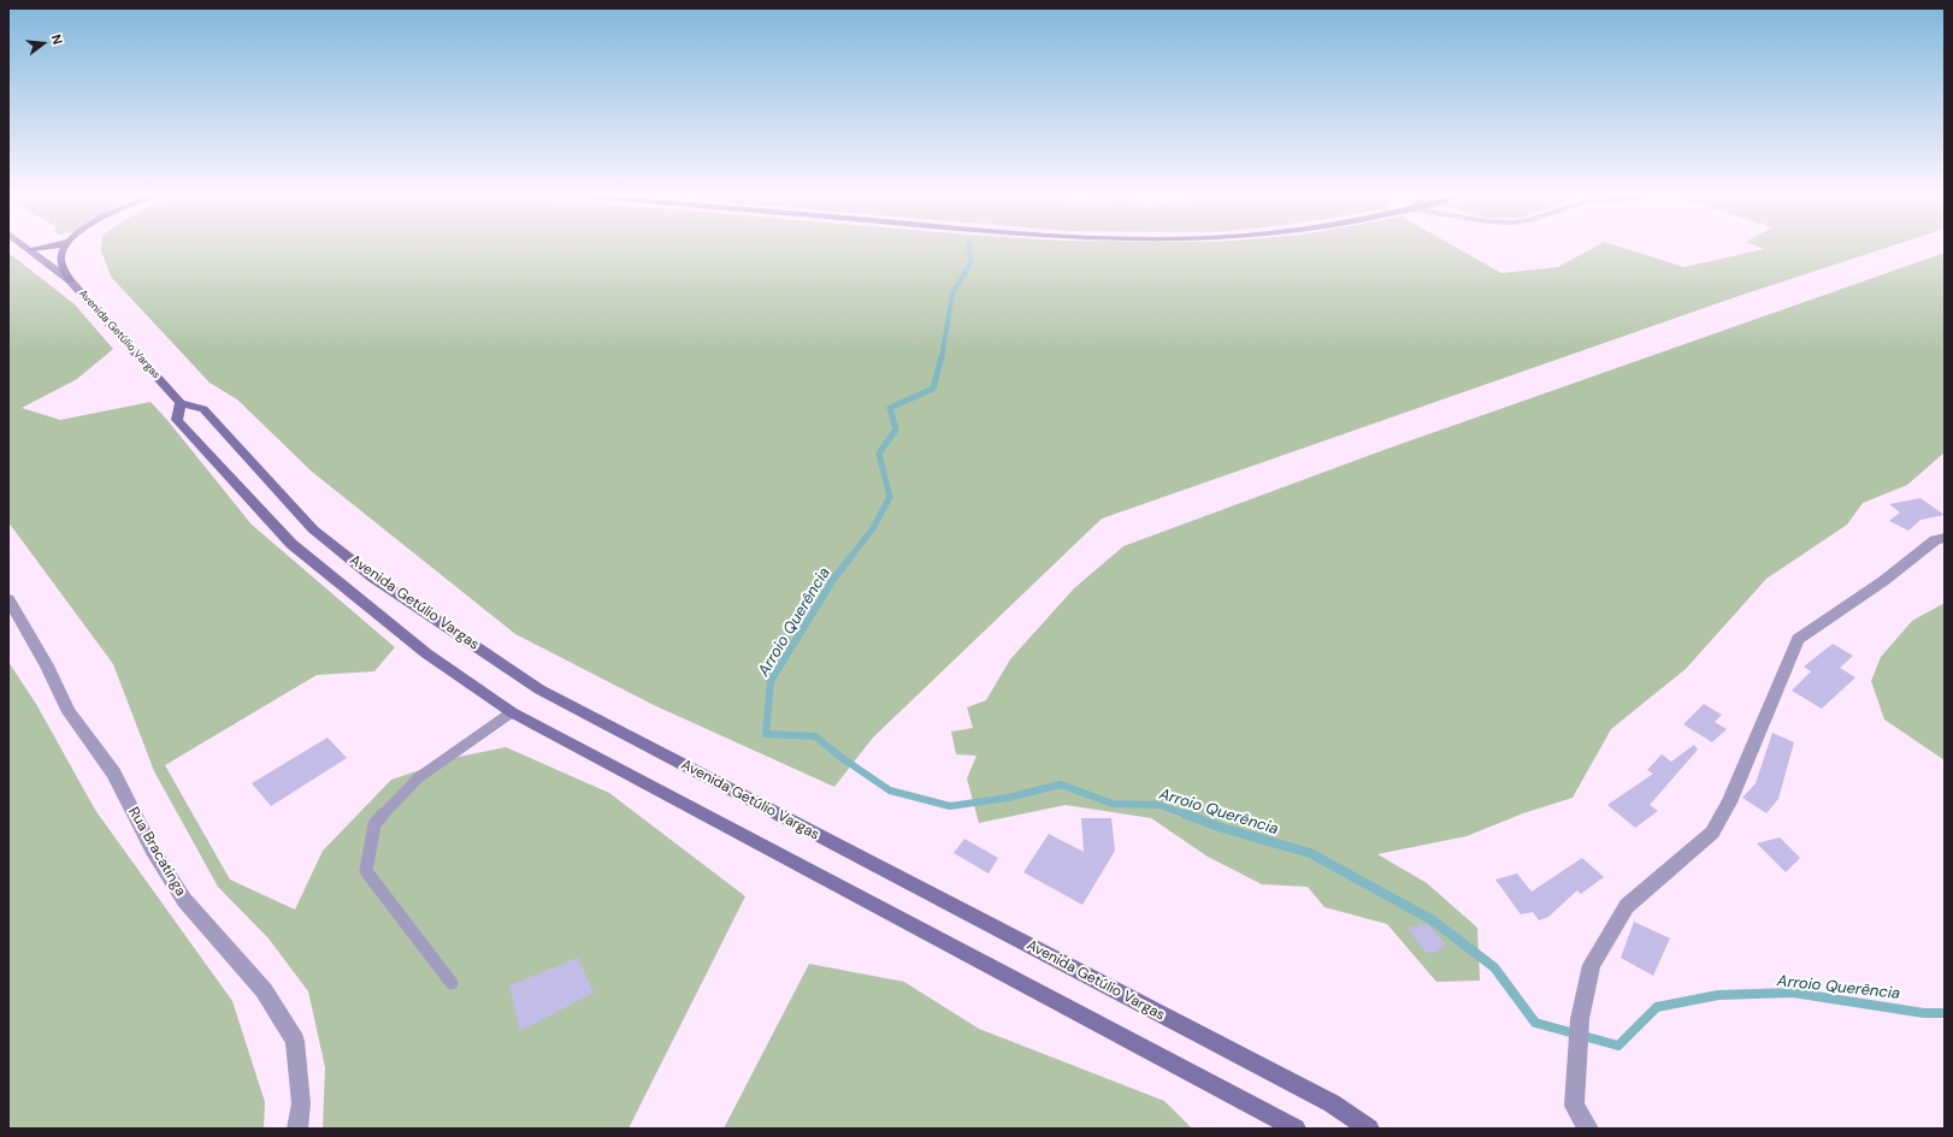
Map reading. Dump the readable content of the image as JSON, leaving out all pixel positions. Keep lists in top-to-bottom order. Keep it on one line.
{"streets":{"main road":["Avenida Getúlio Vargas"],"street":["Rua Bracatinga"]},"water":["Arroio Querência"],"north":"right"}
